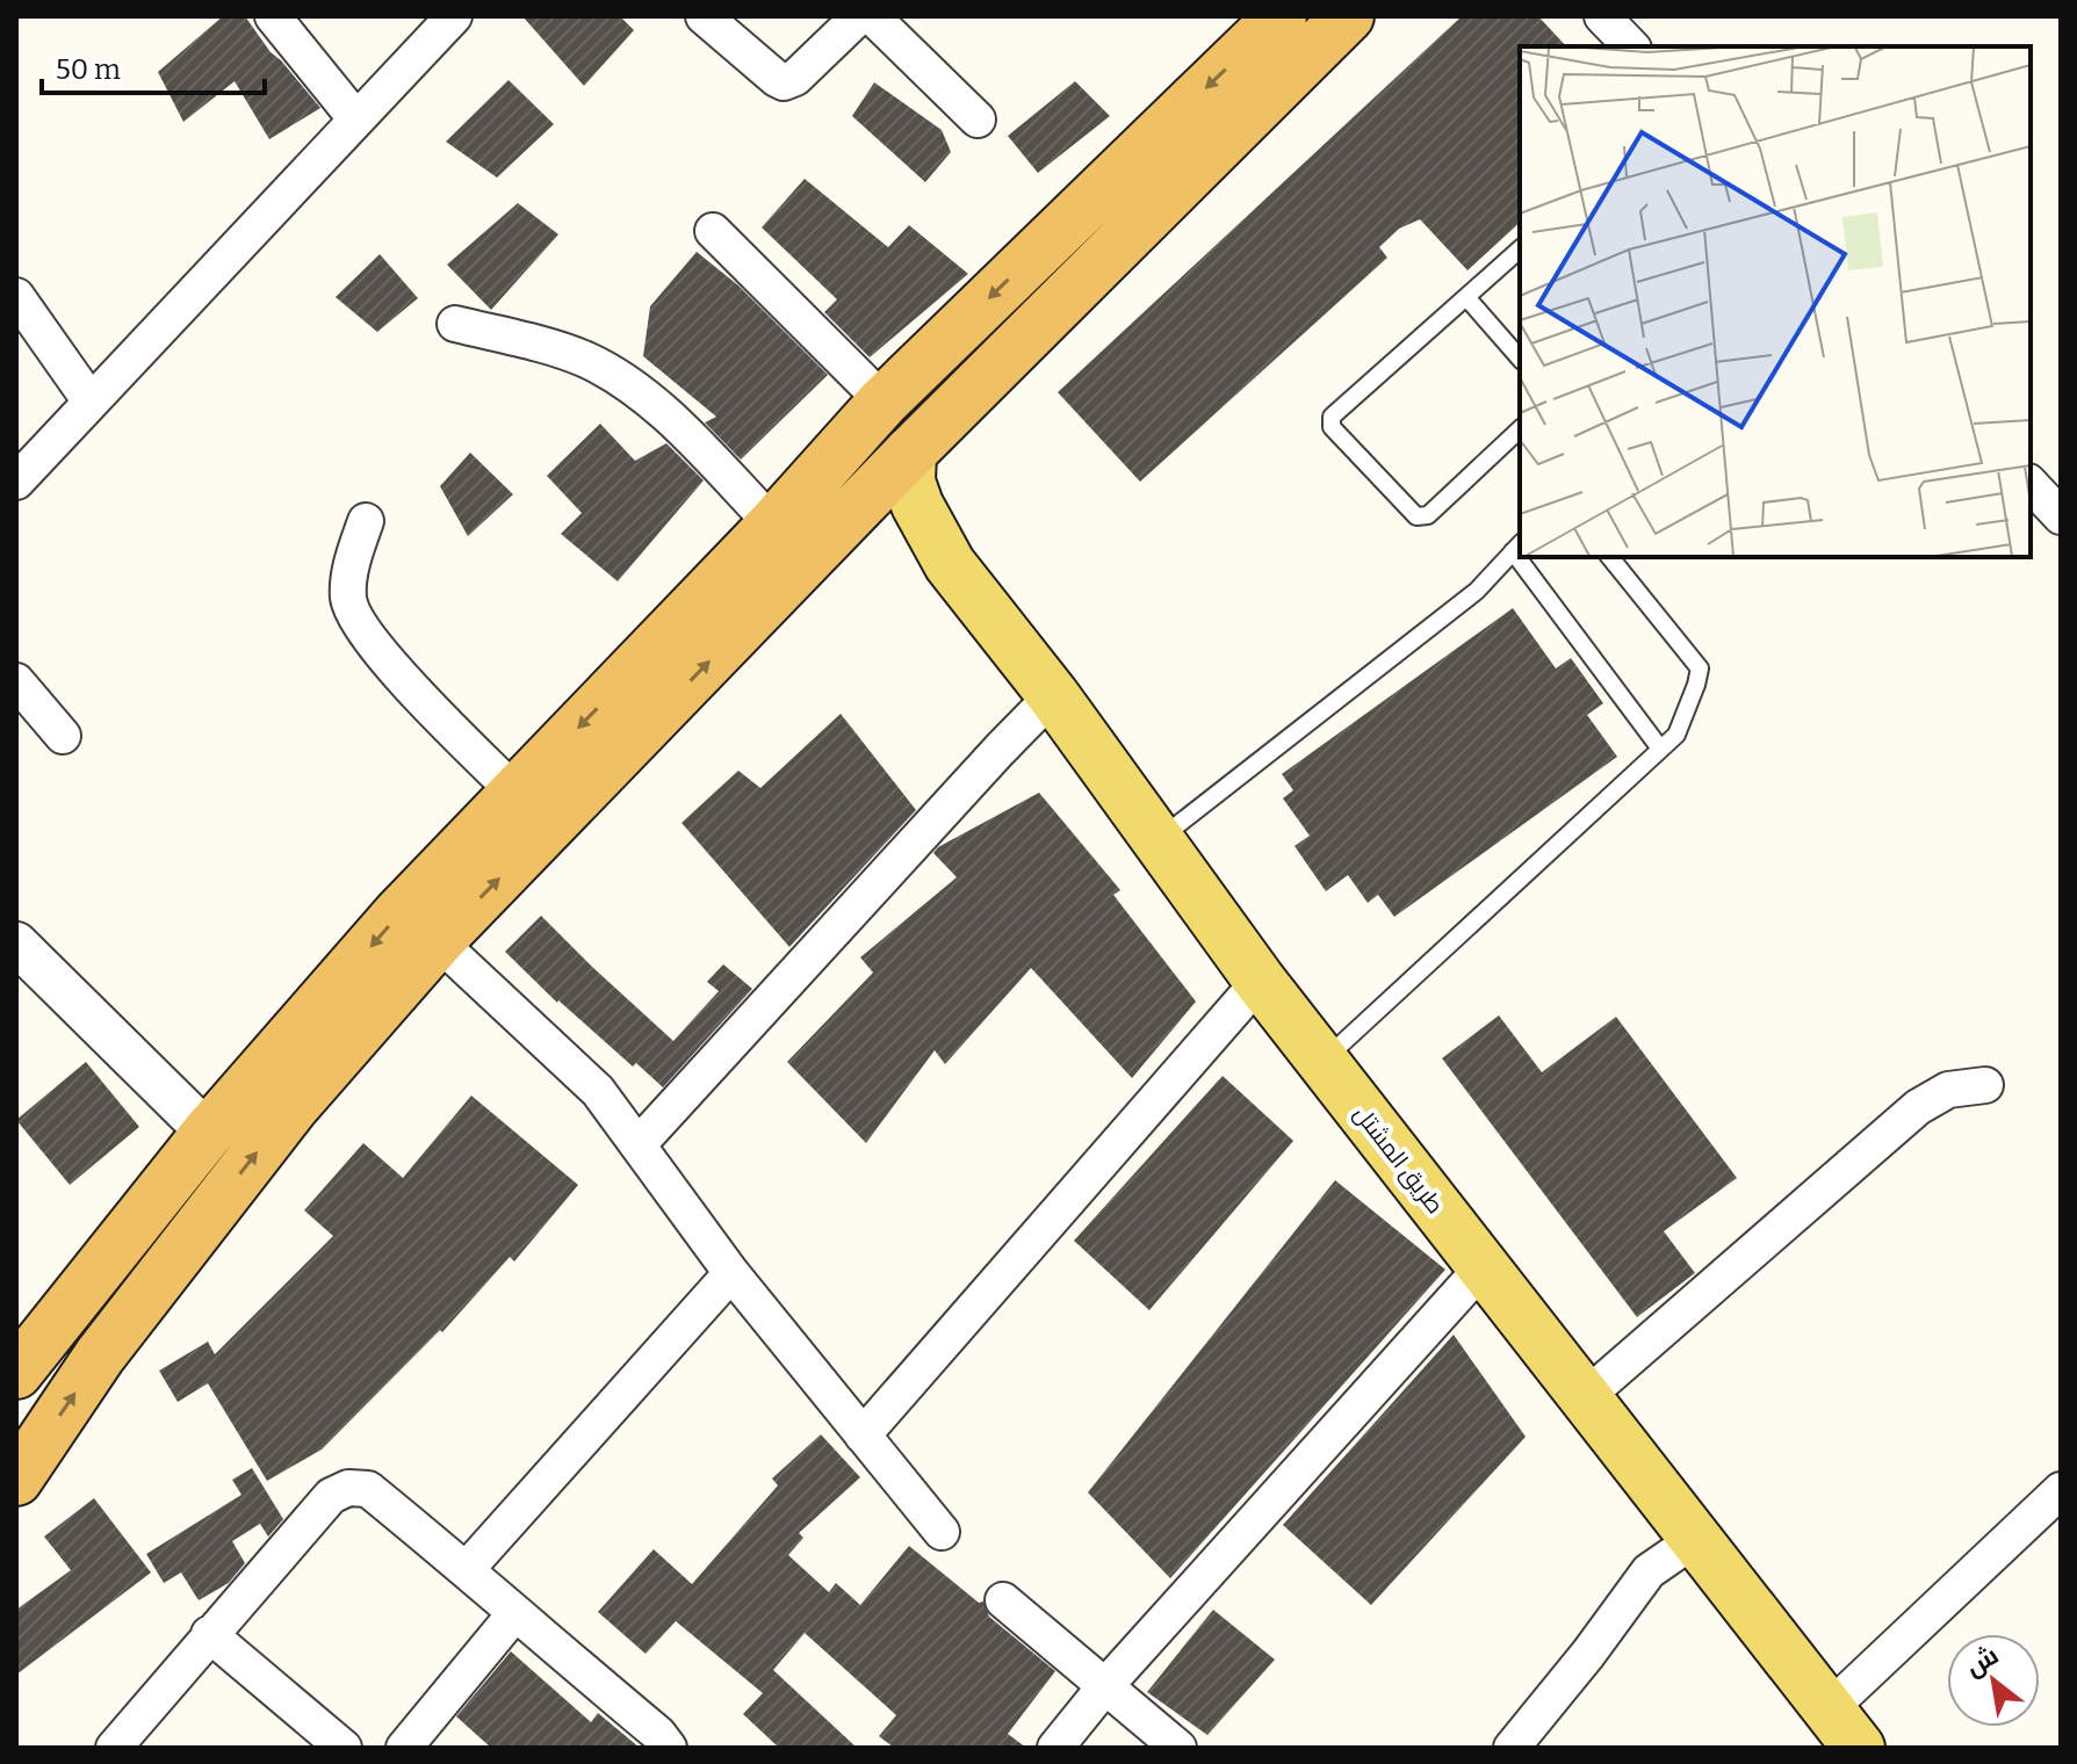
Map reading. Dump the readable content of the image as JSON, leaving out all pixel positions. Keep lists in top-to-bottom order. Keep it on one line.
{"streets":{"main road":["طريق المشتل"]},"scale_bar":"50 m","north":"top left"}
